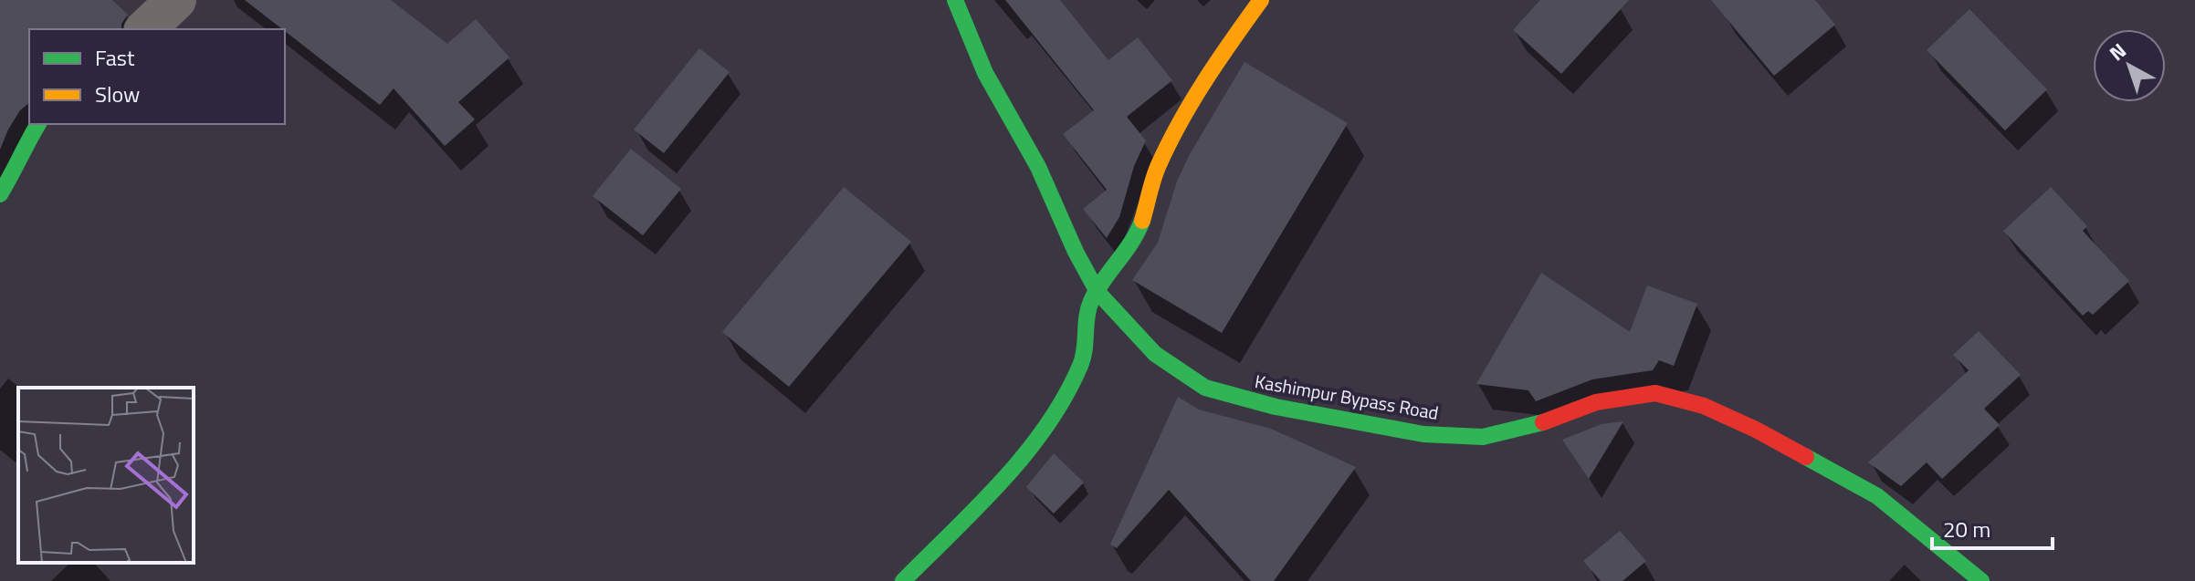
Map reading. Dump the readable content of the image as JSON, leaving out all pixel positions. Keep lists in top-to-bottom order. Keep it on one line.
{"streets":{"main road":["Kashimpur Bypass Road"]},"legend":["Fast","Slow"],"scale_bar":"20 m","north":"top left"}
